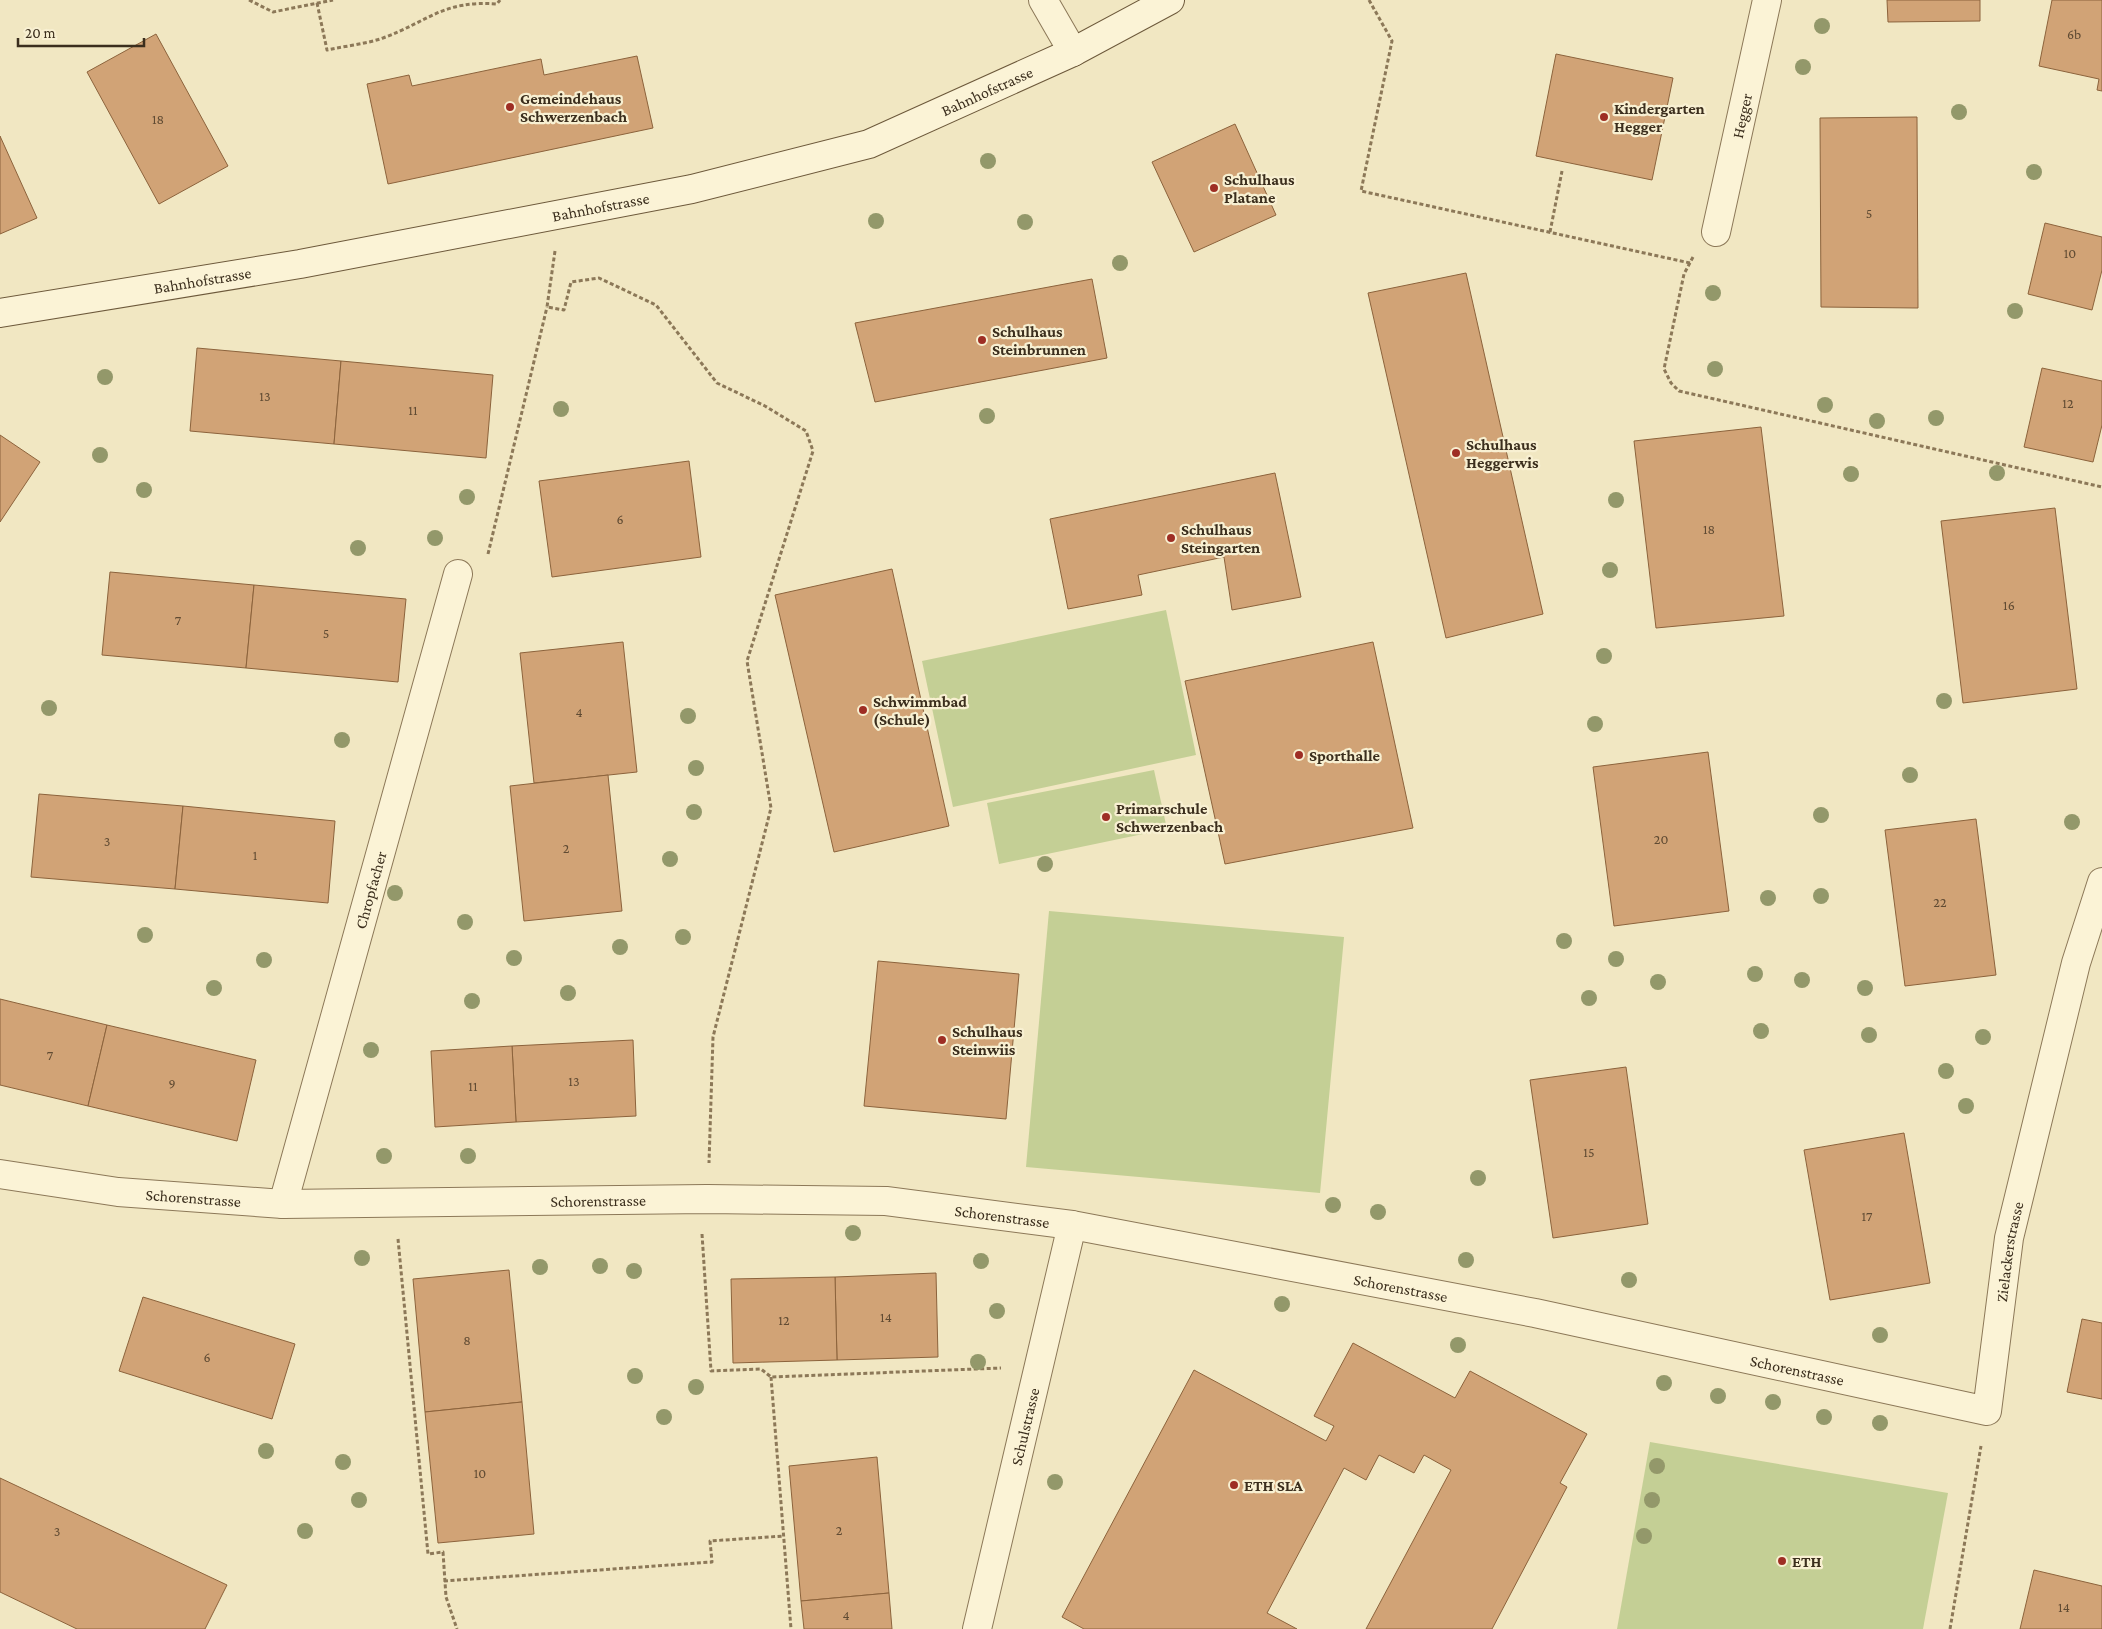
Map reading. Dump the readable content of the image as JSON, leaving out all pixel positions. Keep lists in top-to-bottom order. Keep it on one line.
{"streets":{"street":["Bahnhofstrasse","Hegger","Chropfacher","Schorenstrasse","Zielackerstrasse","Schulstrasse"]},"crossings":[["Chropfacher","Schorenstrasse"],["Schorenstrasse","Zielackerstrasse"],["Schorenstrasse","Schulstrasse"]],"places":["Gemeindehaus Schwerzenbach","Kindergarten Hegger","Schulhaus Platane","Schulhaus Steinbrunnen","Schulhaus Heggerwis","Schulhaus Steingarten","Schwimmbad (Schule)","Sporthalle","Primarschule Schwerzenbach","Schulhaus Steinwiis","ETH SLA","ETH"],"house_numbers":["6b","18","5","10","13","12","11","6","18","16","7","5","4","20","3","2","1","22","7","13","9","11","15","17","14","12","8","6","10","2","3","14","4"],"scale_bar":"20 m"}
